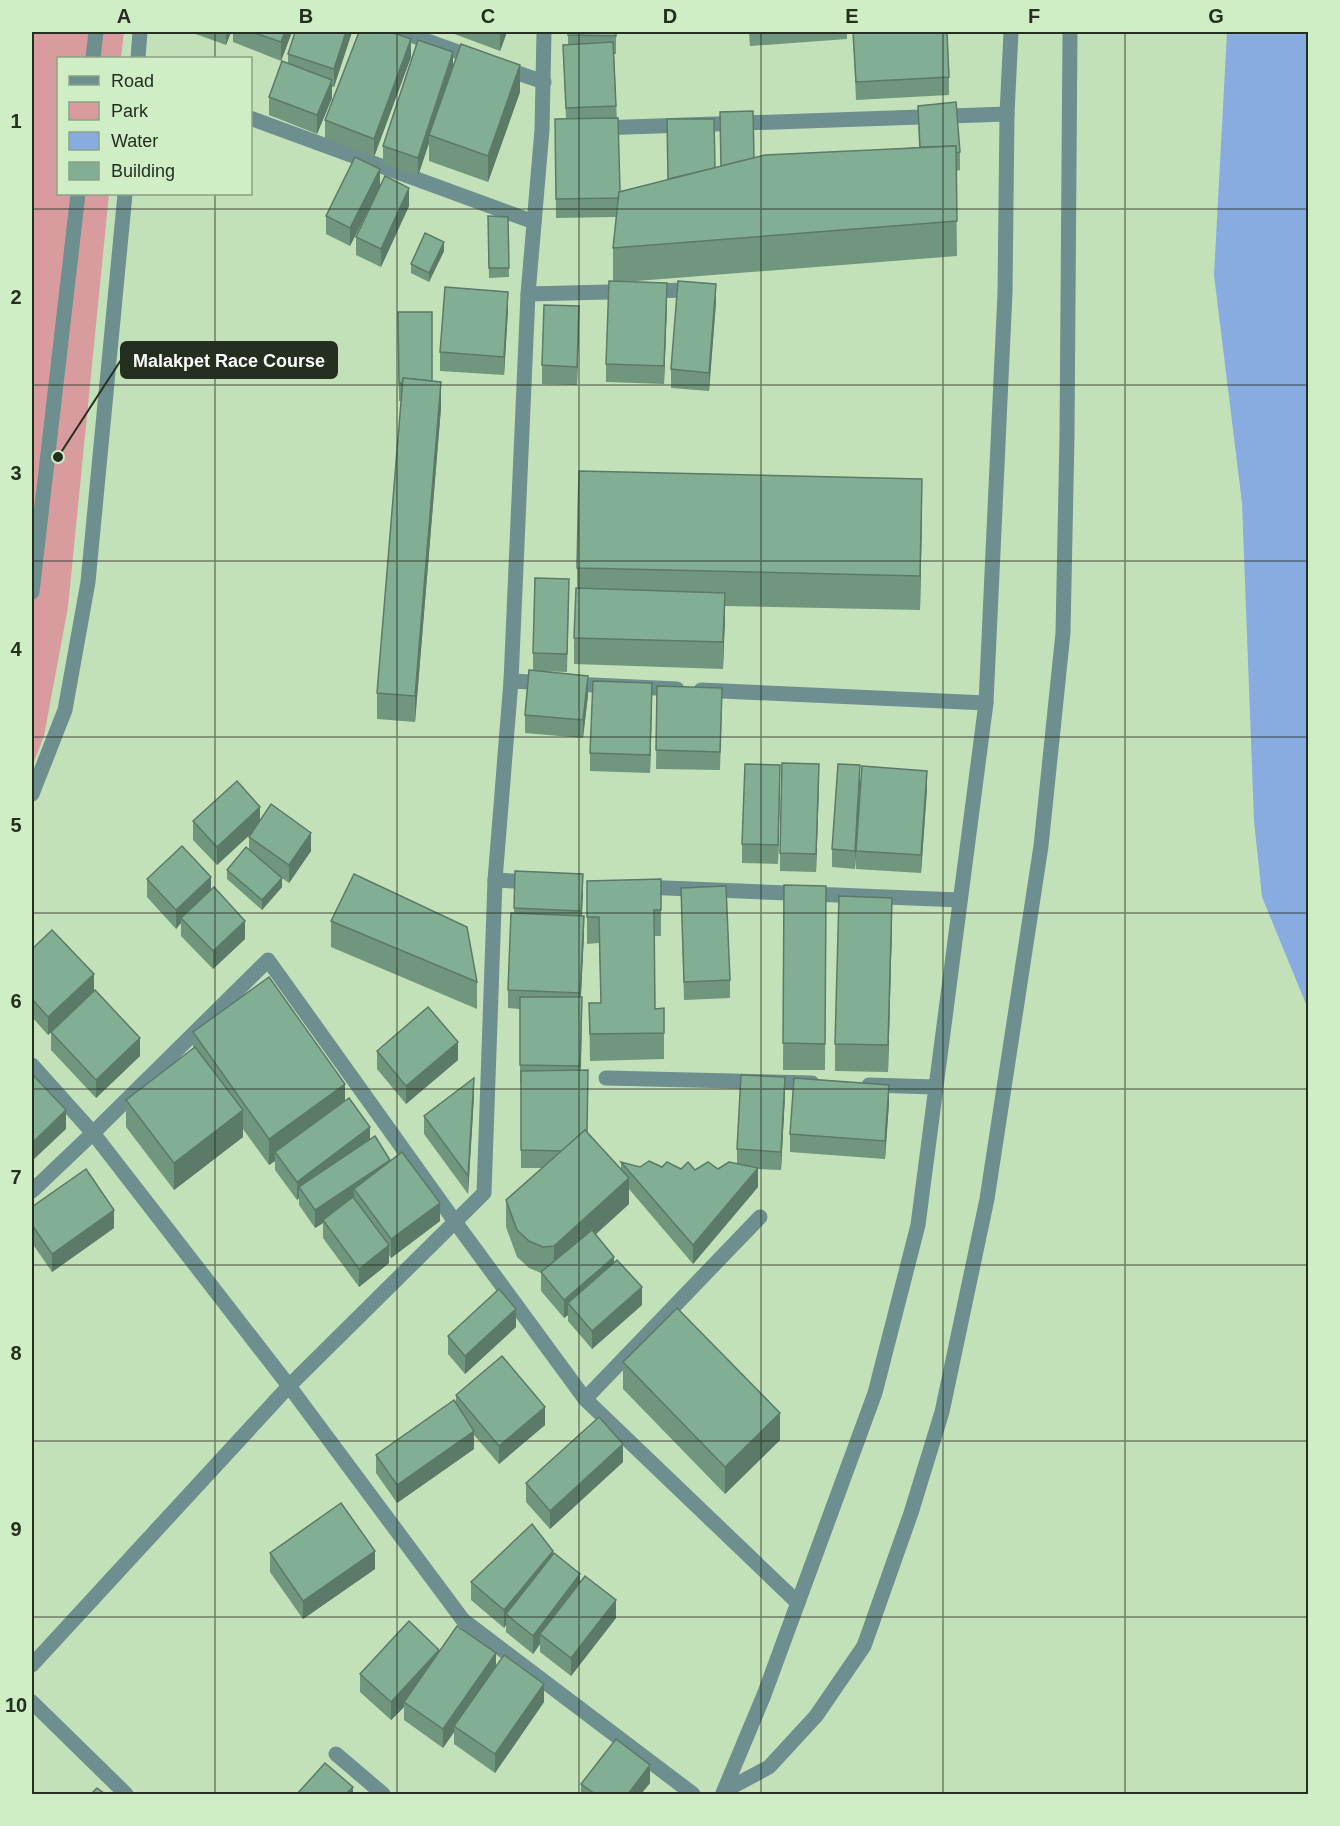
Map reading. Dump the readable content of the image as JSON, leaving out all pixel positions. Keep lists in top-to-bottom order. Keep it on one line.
{"places":["Malakpet Race Course"],"legend":["Road","Park","Water","Building"],"grid":{"columns":["A","B","C","D","E","F","G"],"rows":["1","2","3","4","5","6","7","8","9","10"]}}
